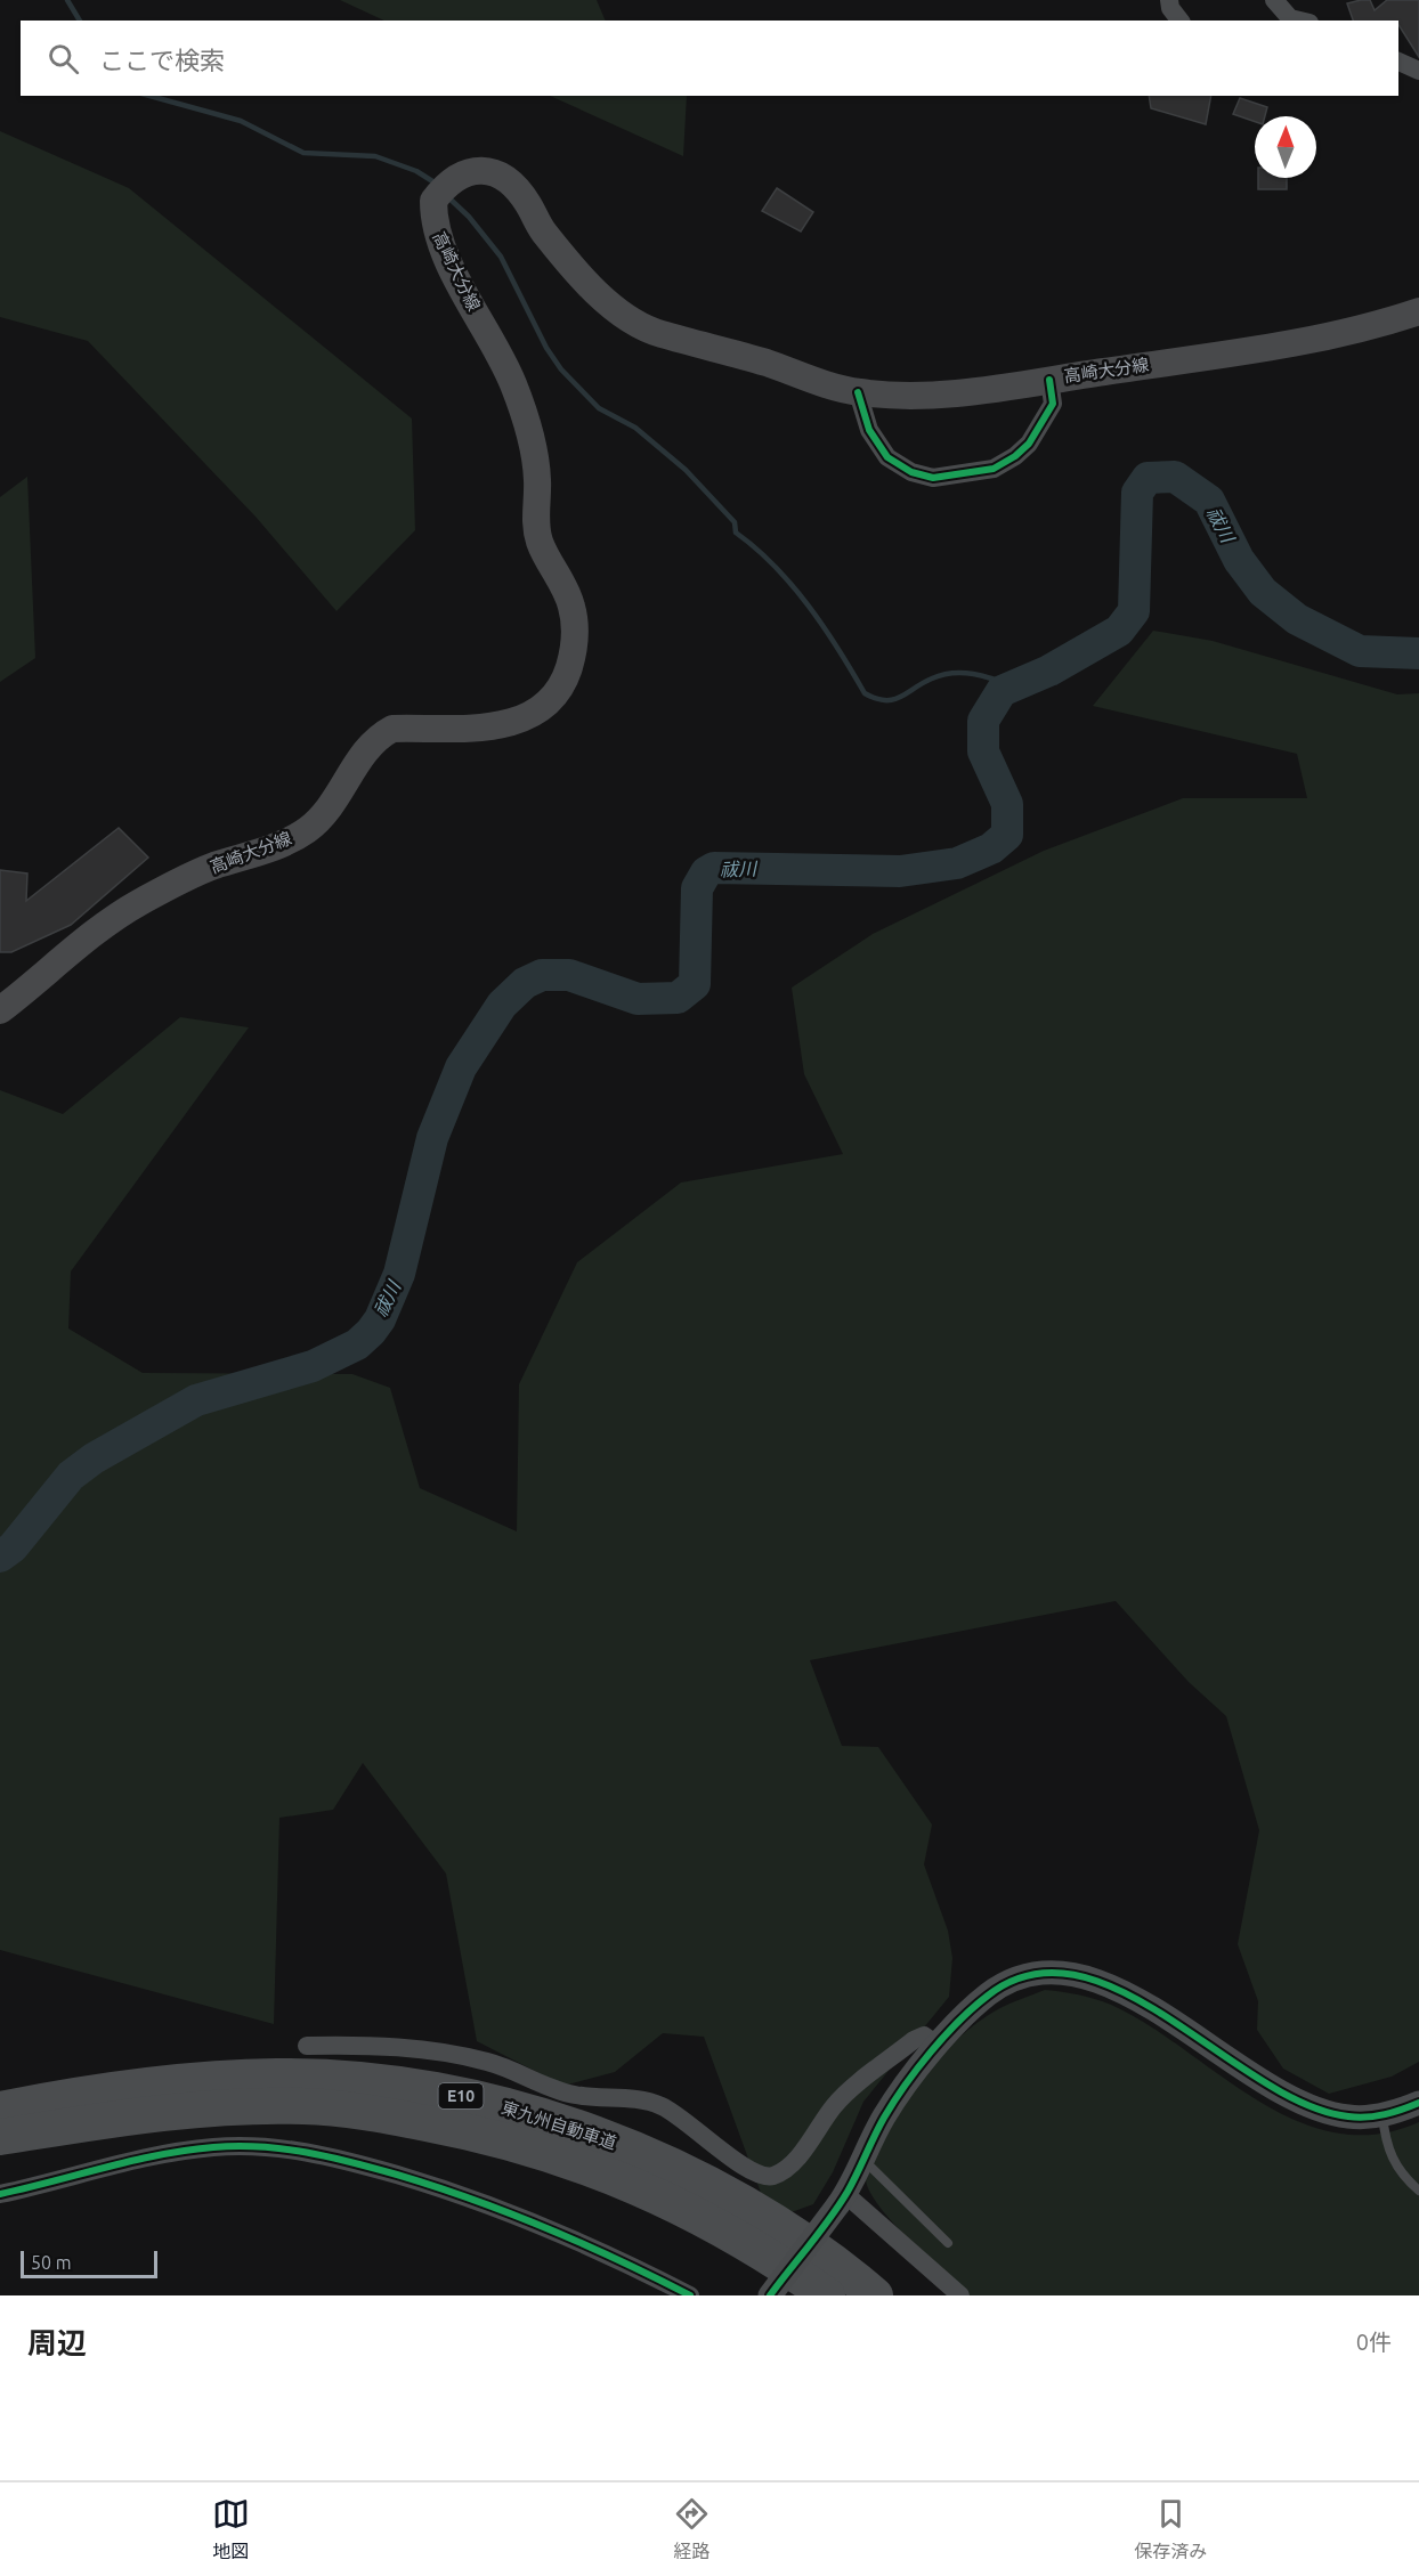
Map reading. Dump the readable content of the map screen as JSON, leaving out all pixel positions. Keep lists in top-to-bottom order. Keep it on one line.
{"streets":{"highway":["E10","東九州自動車道"],"main road":["高崎大分線"]},"water":["祓川"],"scale_bar":"50 m","north":"top","page":{"search":"ここで検索","scale":"50 m","heading":["周辺","0件"],"nav":["地図","経路","保存済み"]}}
